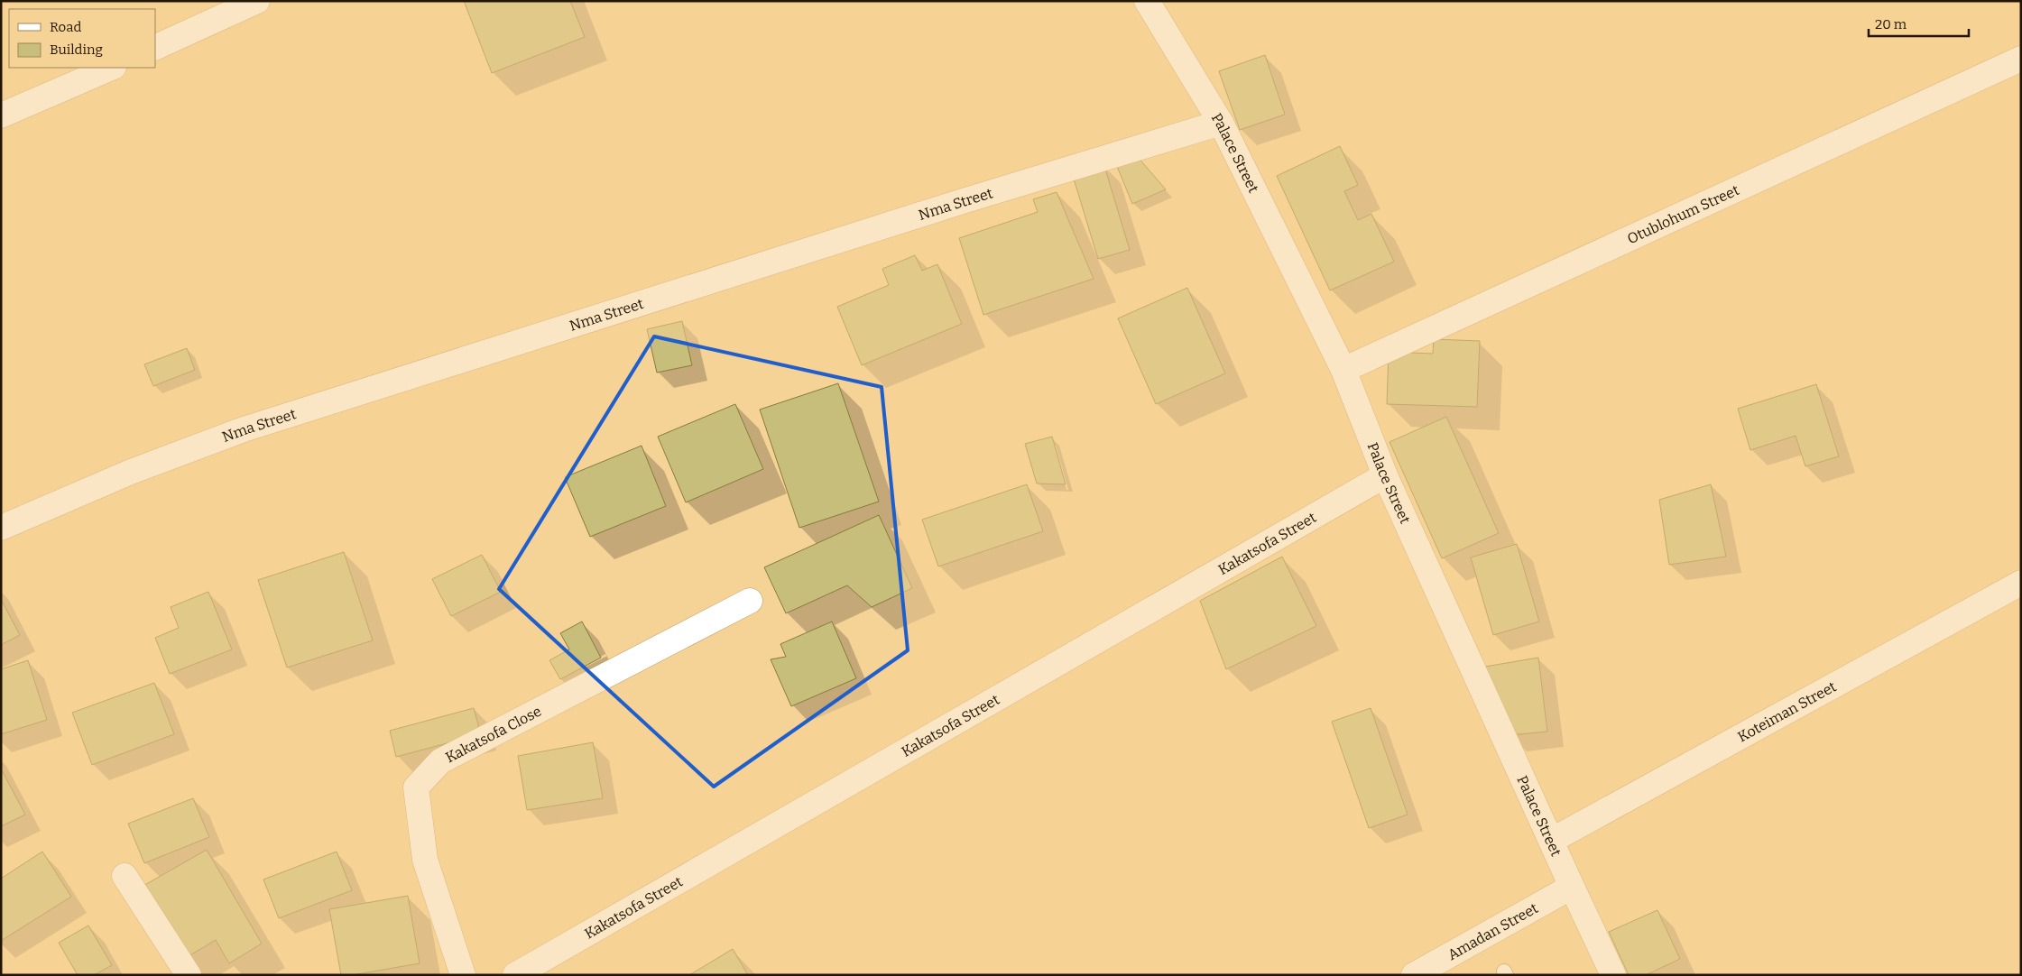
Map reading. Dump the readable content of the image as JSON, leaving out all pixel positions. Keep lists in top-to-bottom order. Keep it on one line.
{"streets":{"street":["Palace Street","Nma Street","Otublohum Street","Kakatsofa Street","Koteiman Street","Kakatsofa Close","Amadan Street"]},"crossings":[["Palace Street","Nma Street"],["Palace Street","Otublohum Street"],["Palace Street","Kakatsofa Street"],["Palace Street","Koteiman Street"],["Palace Street","Amadan Street"]],"legend":["Road","Building"],"scale_bar":"20 m"}
